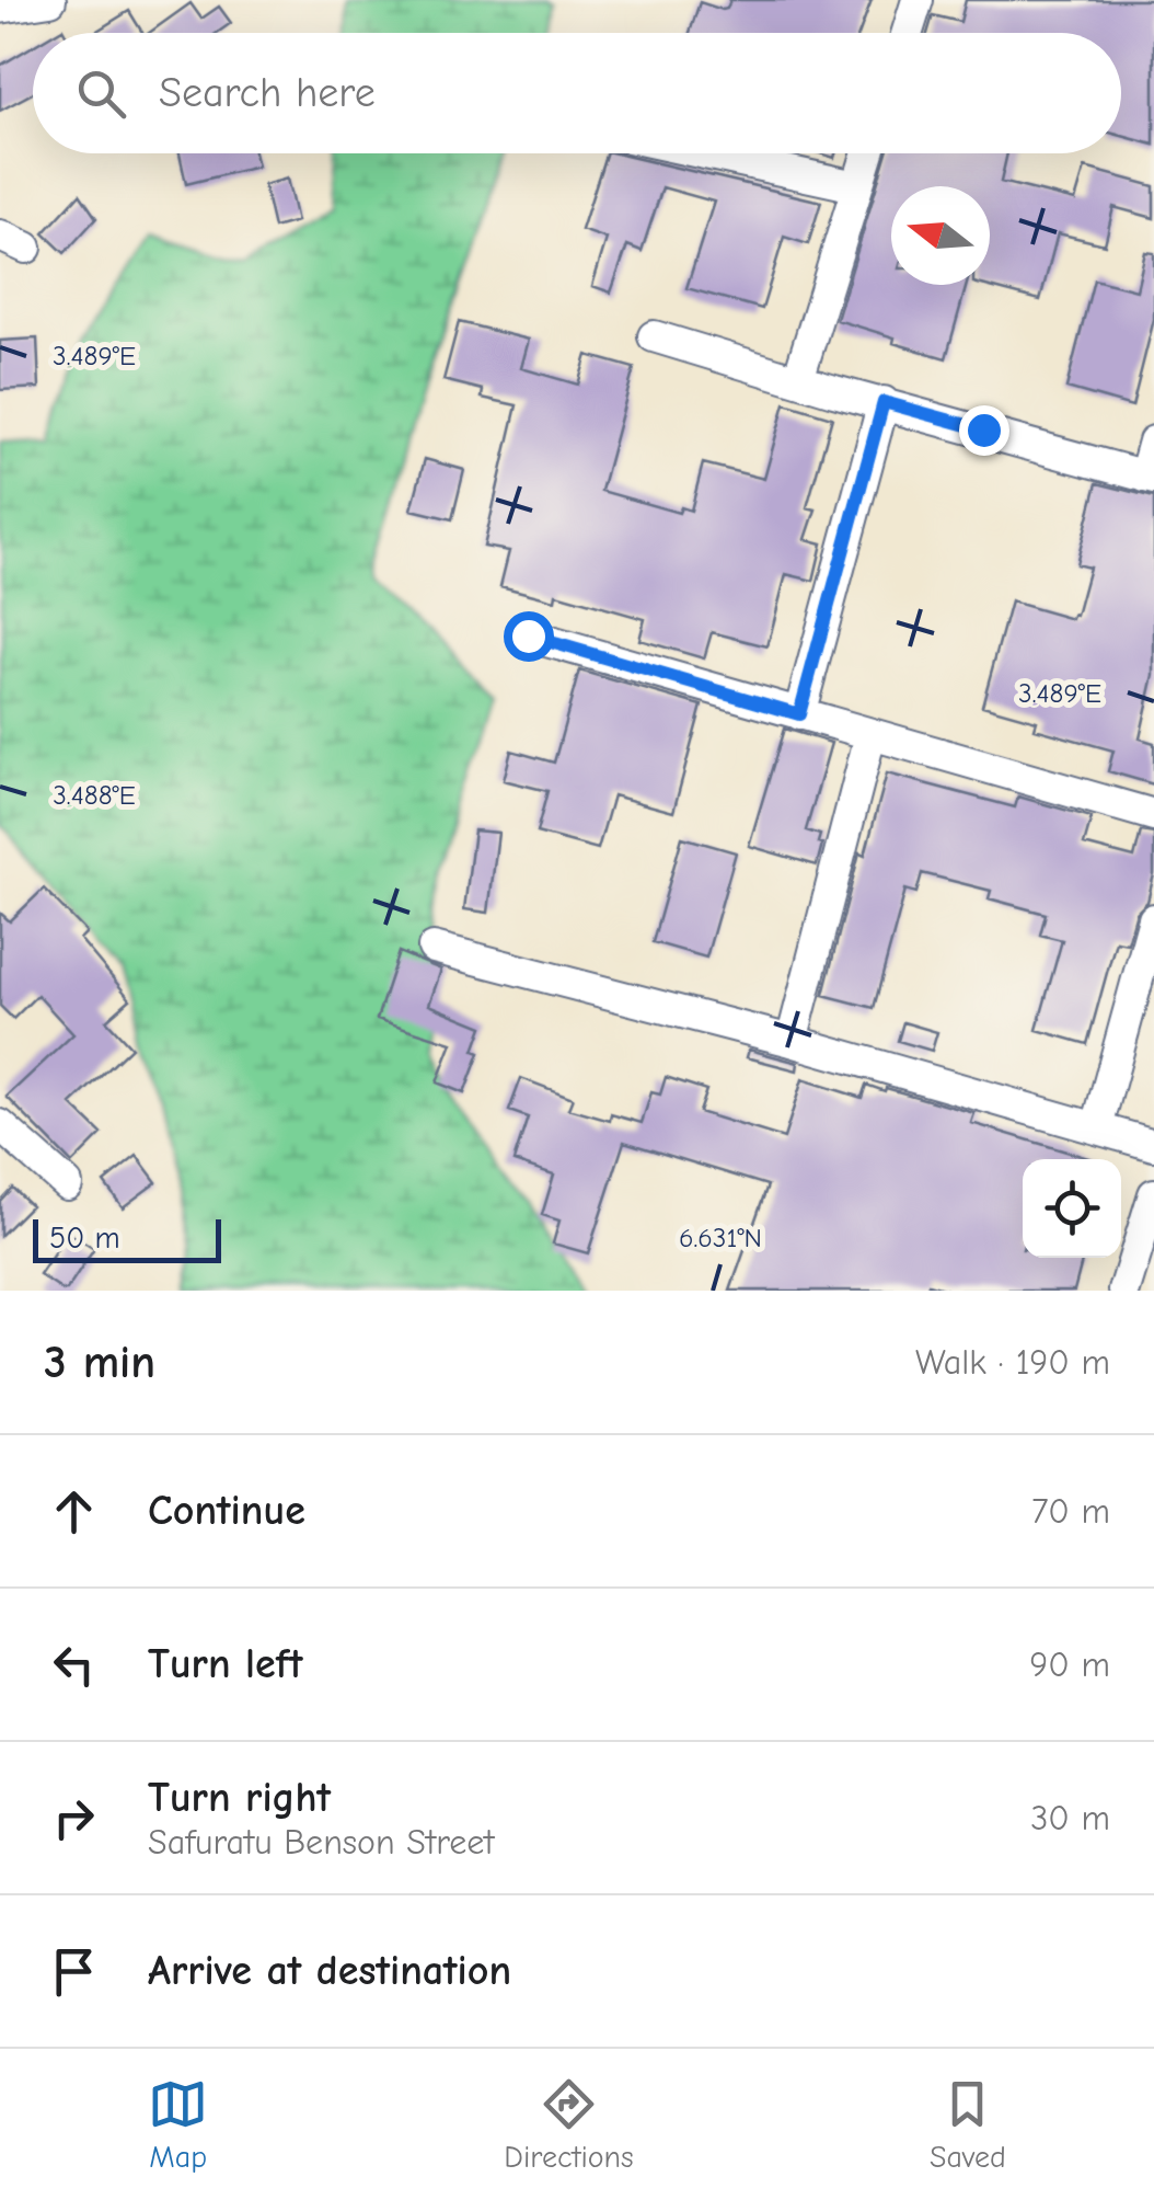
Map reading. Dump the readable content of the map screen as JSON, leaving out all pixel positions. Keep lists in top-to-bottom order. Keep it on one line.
{"scale_bar":"50 m","north":"left","page":{"search":"Search here","scale":"50 m","heading":["3 min","Walk · 190 m"],"list":[["Continue","70 m"],["Turn left","90 m"],["Turn right","Safuratu Benson Street","30 m"],"Arrive at destination"],"nav":["Map","Directions","Saved"]},"coordinates":["3.489°E","3.488°E","6.631°N"]}
